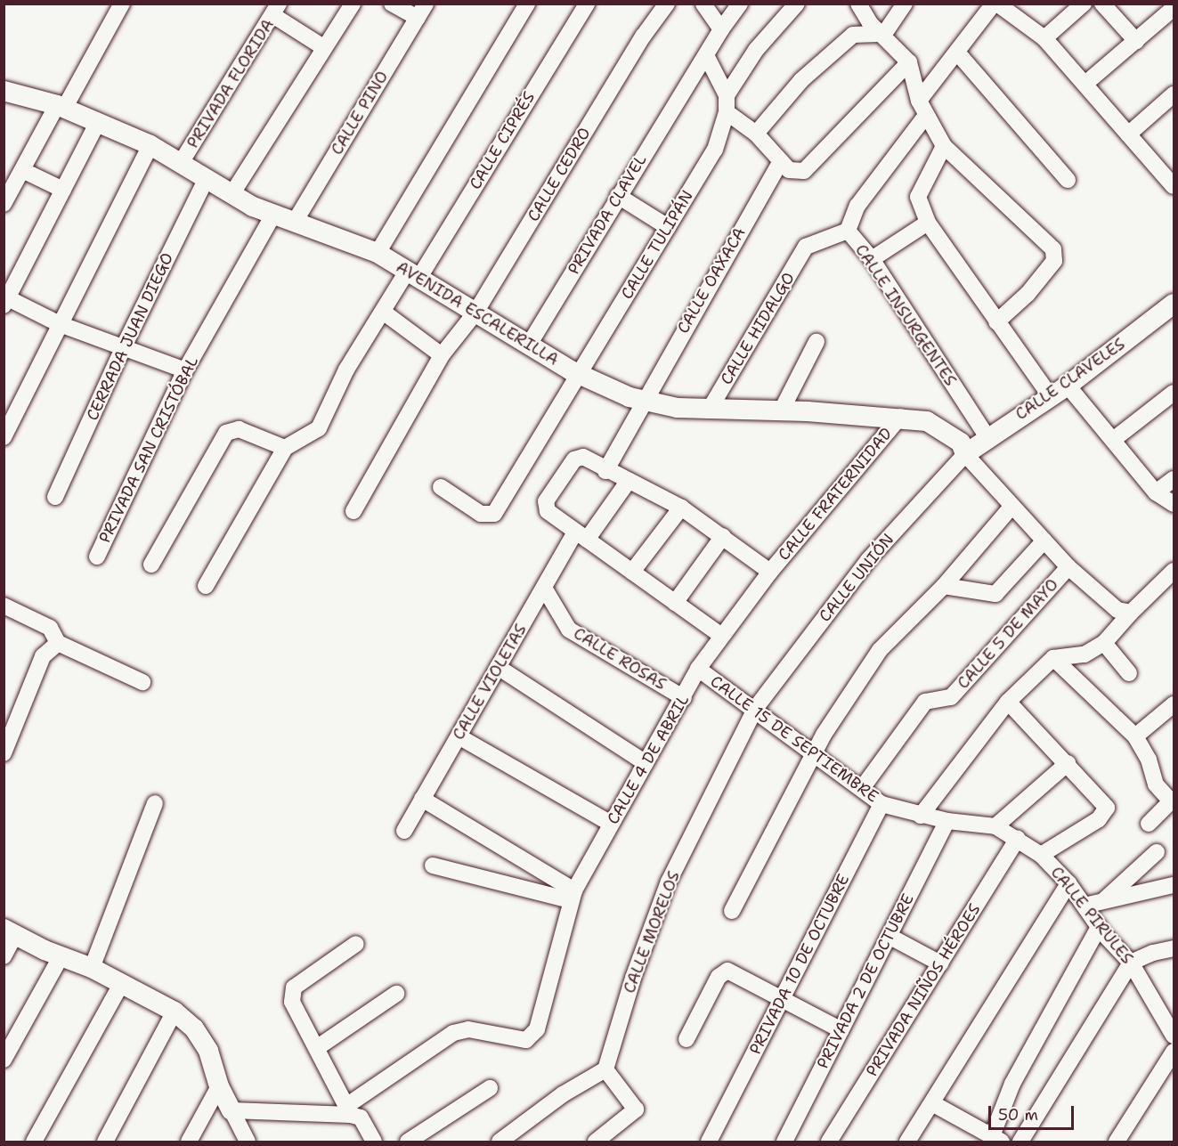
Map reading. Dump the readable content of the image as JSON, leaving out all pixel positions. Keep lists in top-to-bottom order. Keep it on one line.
{"streets":{"main road":["AVENIDA ESCALERILLA","CALLE CLAVELES"],"street":["PRIVADA FLORIDA","CALLE PINO","CALLE CIPRÉS","CALLE CEDRO","PRIVADA CLAVEL","CALLE TULIPÁN","CALLE OAXACA","CALLE INSURGENTES","CALLE HIDALGO","CERRADA JUAN DIEGO","PRIVADA SAN CRISTÓBAL","CALLE FRATERNIDAD","CALLE UNIÓN","CALLE 5 DE MAYO","CALLE ROSAS","CALLE VIOLETAS","CALLE 15 DE SEPTIEMBRE","CALLE 4 DE ABRIL","CALLE PIRULES","CALLE MORELOS","PRIVADA 10 DE OCTUBRE","PRIVADA 2 DE OCTUBRE","PRIVADA NIÑOS HÉROES"]},"crossings":[["PRIVADA FLORIDA","AVENIDA ESCALERILLA"],["CALLE PINO","AVENIDA ESCALERILLA"],["CALLE CIPRÉS","AVENIDA ESCALERILLA"],["CALLE CEDRO","AVENIDA ESCALERILLA"],["PRIVADA CLAVEL","AVENIDA ESCALERILLA"],["CALLE TULIPÁN","AVENIDA ESCALERILLA"],["CALLE OAXACA","AVENIDA ESCALERILLA"],["AVENIDA ESCALERILLA","CALLE HIDALGO"],["AVENIDA ESCALERILLA","CERRADA JUAN DIEGO"],["AVENIDA ESCALERILLA","CALLE CLAVELES"],["AVENIDA ESCALERILLA","PRIVADA SAN CRISTÓBAL"],["AVENIDA ESCALERILLA","CALLE FRATERNIDAD"],["AVENIDA ESCALERILLA","CALLE UNIÓN"],["CALLE INSURGENTES","CALLE HIDALGO"],["CALLE INSURGENTES","CALLE CLAVELES"],["CALLE CLAVELES","CALLE UNIÓN"],["CALLE FRATERNIDAD","CALLE 4 DE ABRIL"],["CALLE UNIÓN","CALLE 15 DE SEPTIEMBRE"],["CALLE UNIÓN","CALLE MORELOS"],["CALLE 5 DE MAYO","CALLE 15 DE SEPTIEMBRE"],["CALLE ROSAS","CALLE VIOLETAS"],["CALLE ROSAS","CALLE 4 DE ABRIL"],["CALLE 15 DE SEPTIEMBRE","CALLE 4 DE ABRIL"],["CALLE 15 DE SEPTIEMBRE","CALLE PIRULES"],["CALLE 15 DE SEPTIEMBRE","CALLE MORELOS"],["CALLE 15 DE SEPTIEMBRE","PRIVADA 10 DE OCTUBRE"],["CALLE 15 DE SEPTIEMBRE","PRIVADA 2 DE OCTUBRE"],["CALLE 15 DE SEPTIEMBRE","PRIVADA NIÑOS HÉROES"]],"scale_bar":"50 m"}
